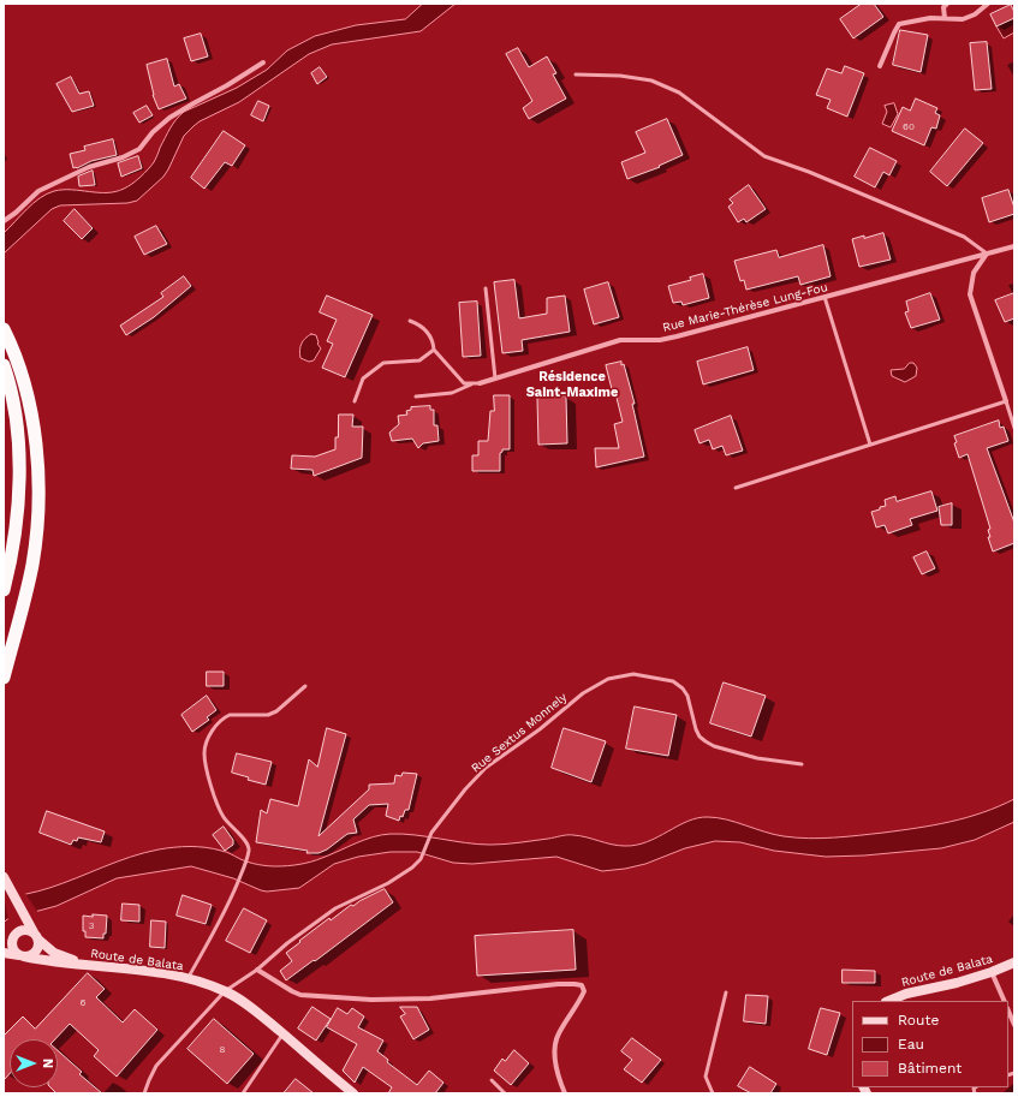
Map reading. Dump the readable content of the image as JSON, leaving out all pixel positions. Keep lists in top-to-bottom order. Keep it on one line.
{"streets":{"main road":["Route de Balata"],"street":["Rue Marie-Thérèse Lung-Fou"],"lane":["Rue Sextus Monnely"]},"crossings":[["Rue Sextus Monnely","Route de Balata"]],"districts":["Résidence Saint-Maxime"],"house_numbers":["60","3","6","8"],"legend":["Route","Eau","Bâtiment"],"north":"right"}
